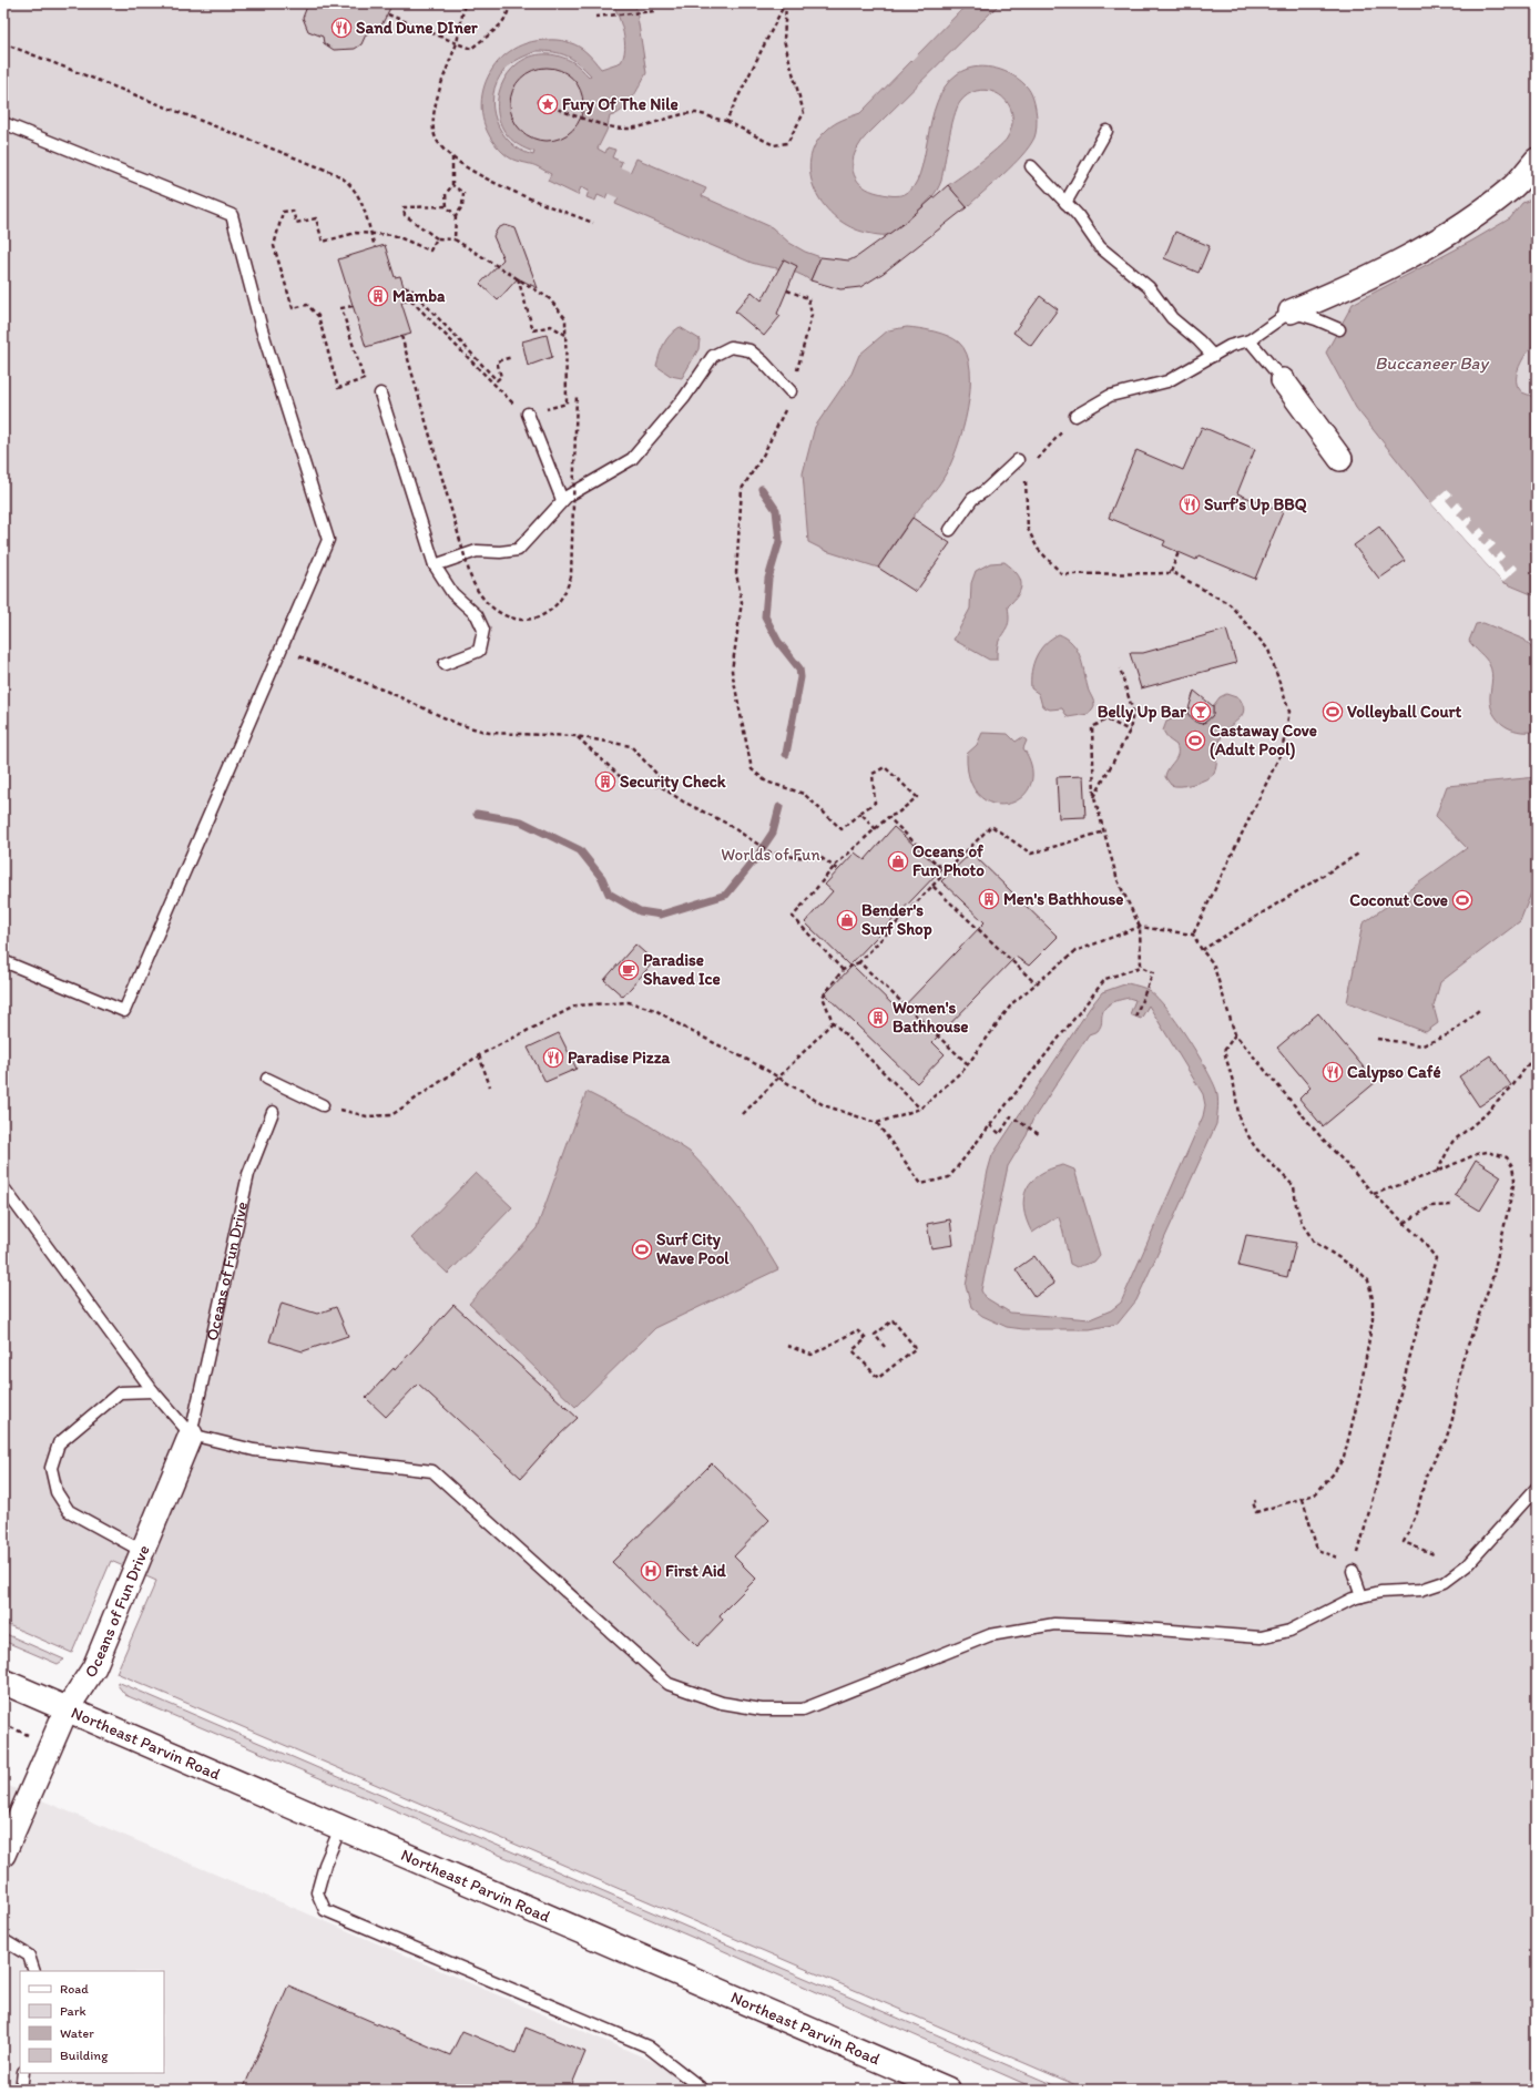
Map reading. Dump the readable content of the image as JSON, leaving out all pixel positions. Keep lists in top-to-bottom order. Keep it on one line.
{"streets":{"street":["Oceans of Fun Drive","Northeast Parvin Road"]},"crossings":[["Oceans of Fun Drive","Northeast Parvin Road"]],"water":["Buccaneer Bay"],"parks":["Worlds of Fun"],"places":{"restaurant":["Sand Dune DIner","Surf’s Up BBQ","Paradise Pizza","Calypso Café"],"place":["Fury Of The Nile"],"building":["Mamba","Security Check","Men's Bathhouse","Women's Bathhouse"],"bar":["Belly Up Bar"],"sports":["Volleyball Court","Castaway Cove (Adult Pool)","Coconut Cove","Surf City Wave Pool"],"shop":["Oceans of Fun Photo","Bender's Surf Shop"],"cafe":["Paradise Shaved Ice"],"hospital":["First Aid"]},"legend":["Road","Park","Water","Building"]}
